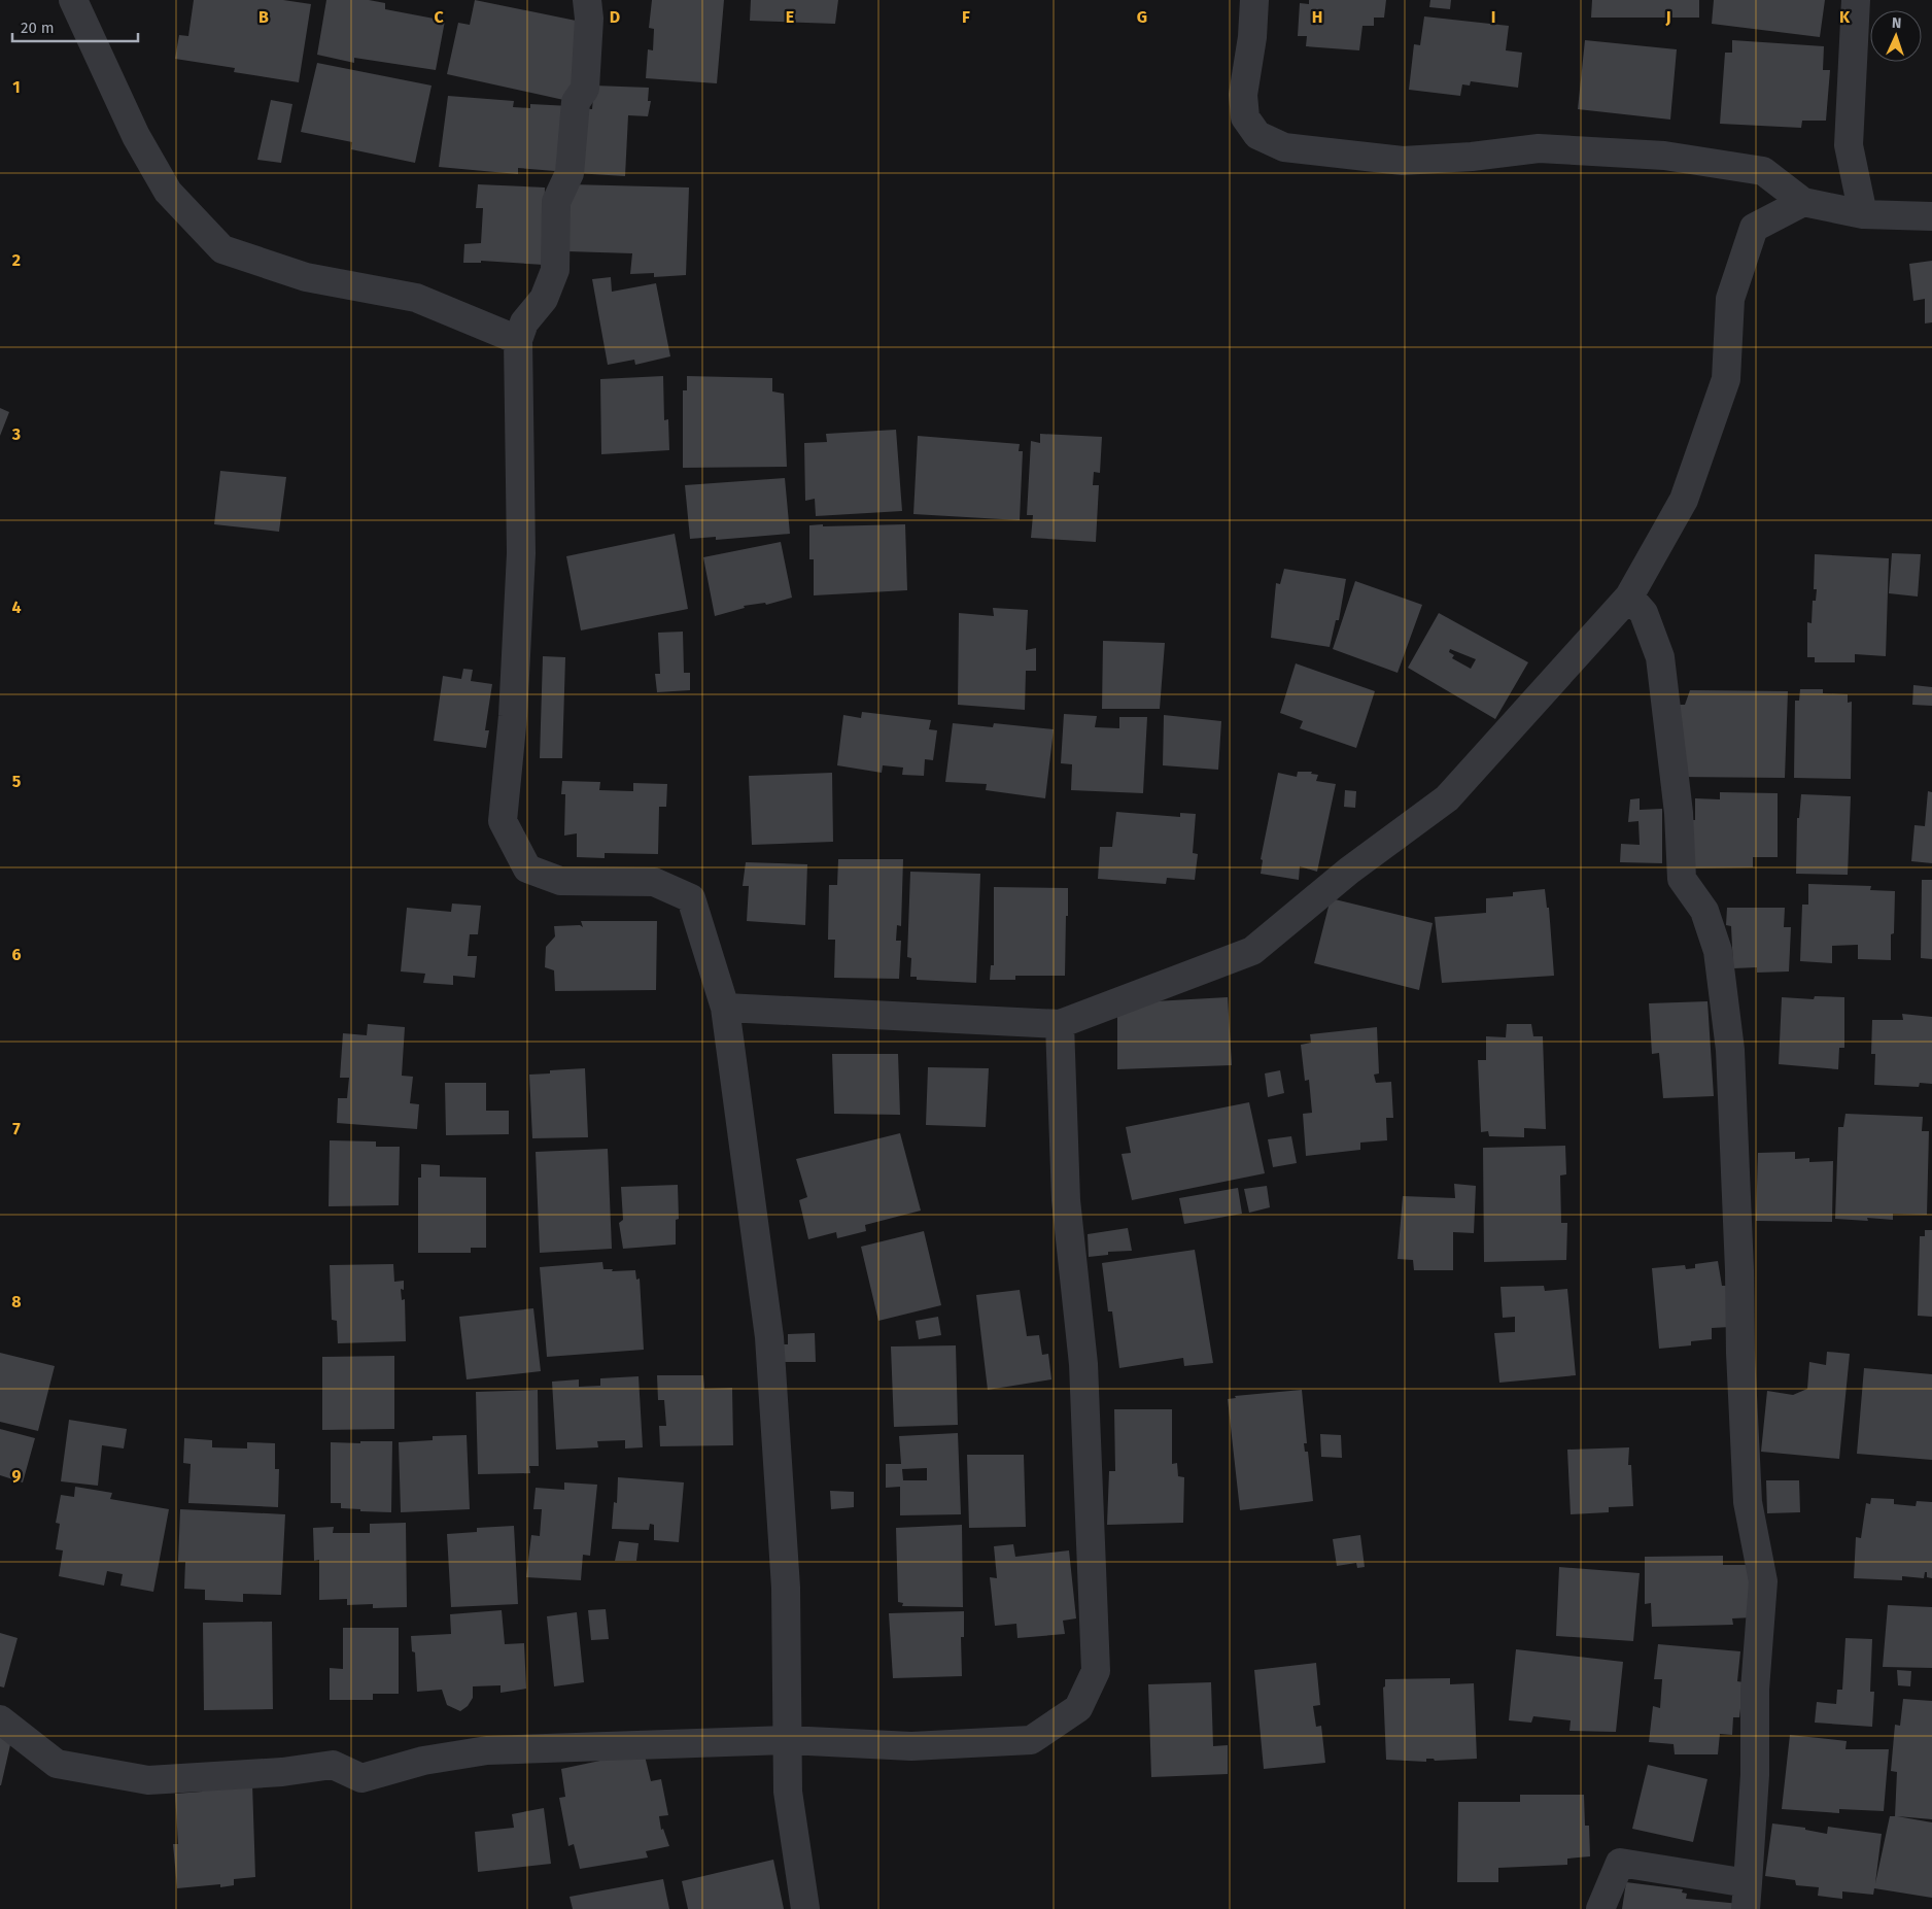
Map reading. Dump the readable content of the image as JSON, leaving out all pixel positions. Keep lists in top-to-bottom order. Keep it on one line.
{"scale_bar":"20 m","north":"top","grid":{"columns":["B","C","D","E","F","G","H","I","J","K"],"rows":["1","2","3","4","5","6","7","8","9"]}}
